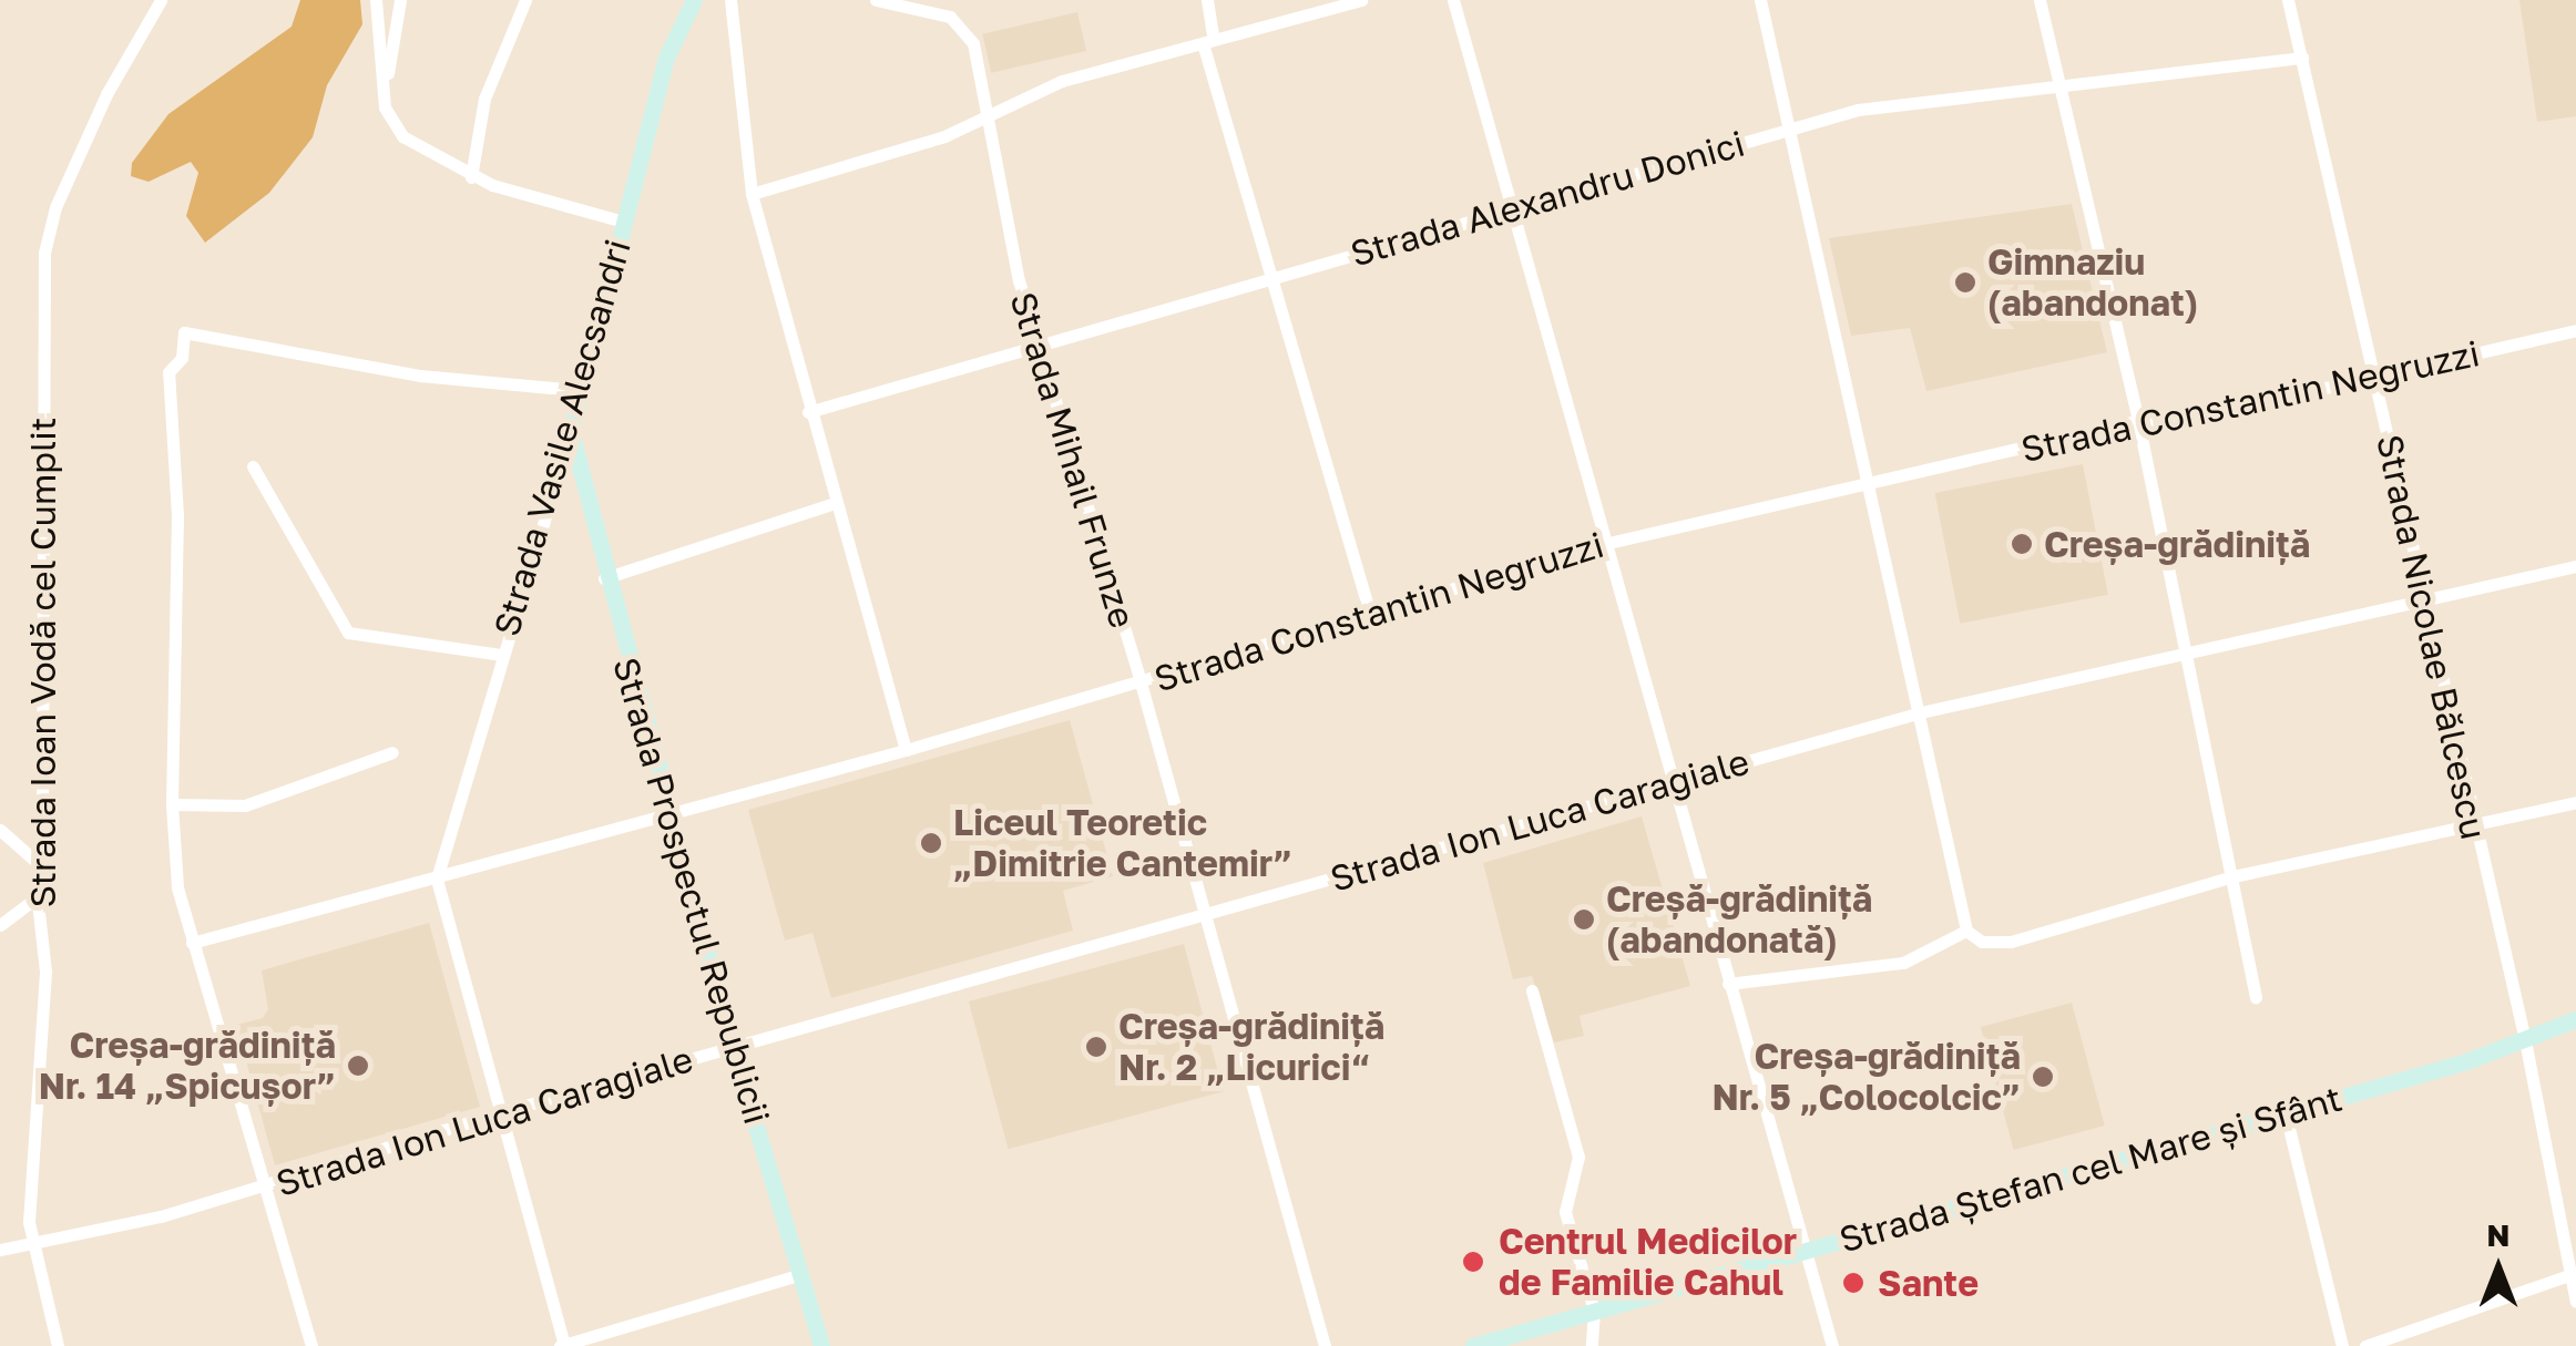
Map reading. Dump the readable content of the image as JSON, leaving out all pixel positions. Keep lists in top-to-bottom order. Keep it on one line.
{"streets":{"main road":["Strada Vasile Alecsandri","Strada Prospectul Republicii","Strada Ștefan cel Mare și Sfânt"],"street":["Strada Alexandru Donici","Strada Constantin Negruzzi","Strada Mihail Frunze","Strada Nicolae Bălcescu","Strada Ioan Vodă cel Cumplit","Strada Ion Luca Caragiale"]},"crossings":[["Strada Alexandru Donici","Strada Mihail Frunze"],["Strada Alexandru Donici","Strada Nicolae Bălcescu"],["Strada Constantin Negruzzi","Strada Vasile Alecsandri"],["Strada Constantin Negruzzi","Strada Mihail Frunze"],["Strada Constantin Negruzzi","Strada Nicolae Bălcescu"],["Strada Constantin Negruzzi","Strada Prospectul Republicii"],["Strada Vasile Alecsandri","Strada Prospectul Republicii"],["Strada Mihail Frunze","Strada Ion Luca Caragiale"],["Strada Nicolae Bălcescu","Strada Ion Luca Caragiale"],["Strada Nicolae Bălcescu","Strada Ștefan cel Mare și Sfânt"],["Strada Ioan Vodă cel Cumplit","Strada Ion Luca Caragiale"],["Strada Ion Luca Caragiale","Strada Prospectul Republicii"]],"places":["Gimnaziu (abandonat)","Creșa-grădiniță","Liceul Teoretic „Dimitrie Cantemir”","Creșă-grădiniță (abandonată)","Creșa-grădiniță Nr. 2 „Licurici“","Creșa-grădiniță Nr. 14 „Spicușor”","Creșa-grădiniță Nr. 5 „Colocolcic”","Centrul Medicilor de Familie Cahul","Sante"],"north":"top"}
